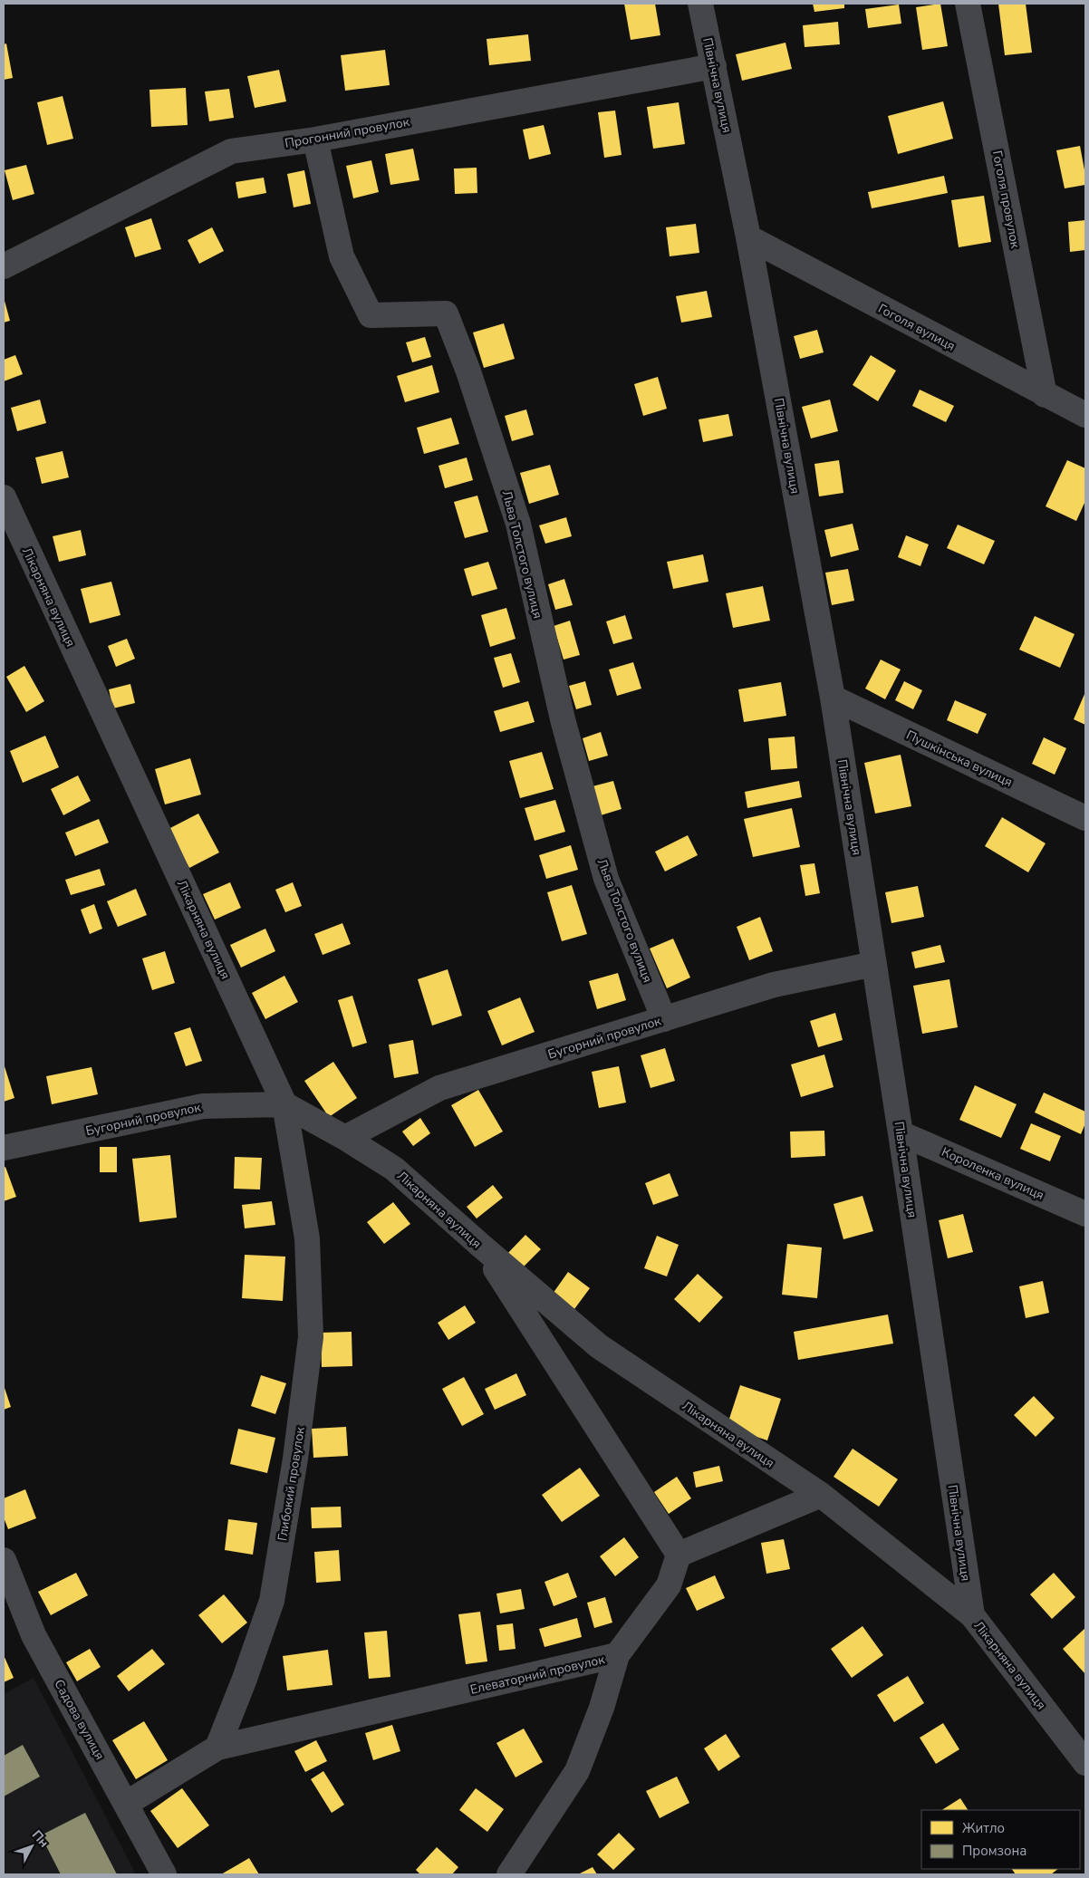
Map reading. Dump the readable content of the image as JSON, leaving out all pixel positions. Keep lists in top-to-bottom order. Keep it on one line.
{"streets":{"street":["Північна вулиця","Прогонний провулок","Гоголя провулок","Гоголя вулиця","Льва Толстого вулиця","Лікарняна вулиця","Пушкінська вулиця","Бугорний провулок","Короленка вулиця","Глибокий провулок","Елеваторний провулок","Садова вулиця"]},"crossings":[["Північна вулиця","Прогонний провулок"],["Північна вулиця","Гоголя вулиця"],["Північна вулиця","Лікарняна вулиця"],["Північна вулиця","Пушкінська вулиця"],["Північна вулиця","Бугорний провулок"],["Північна вулиця","Короленка вулиця"],["Прогонний провулок","Льва Толстого вулиця"],["Гоголя провулок","Гоголя вулиця"],["Льва Толстого вулиця","Бугорний провулок"],["Лікарняна вулиця","Бугорний провулок"],["Лікарняна вулиця","Глибокий провулок"],["Бугорний провулок","Глибокий провулок"],["Глибокий провулок","Елеваторний провулок"]],"legend":["Житло","Промзона"],"north":"top right"}
